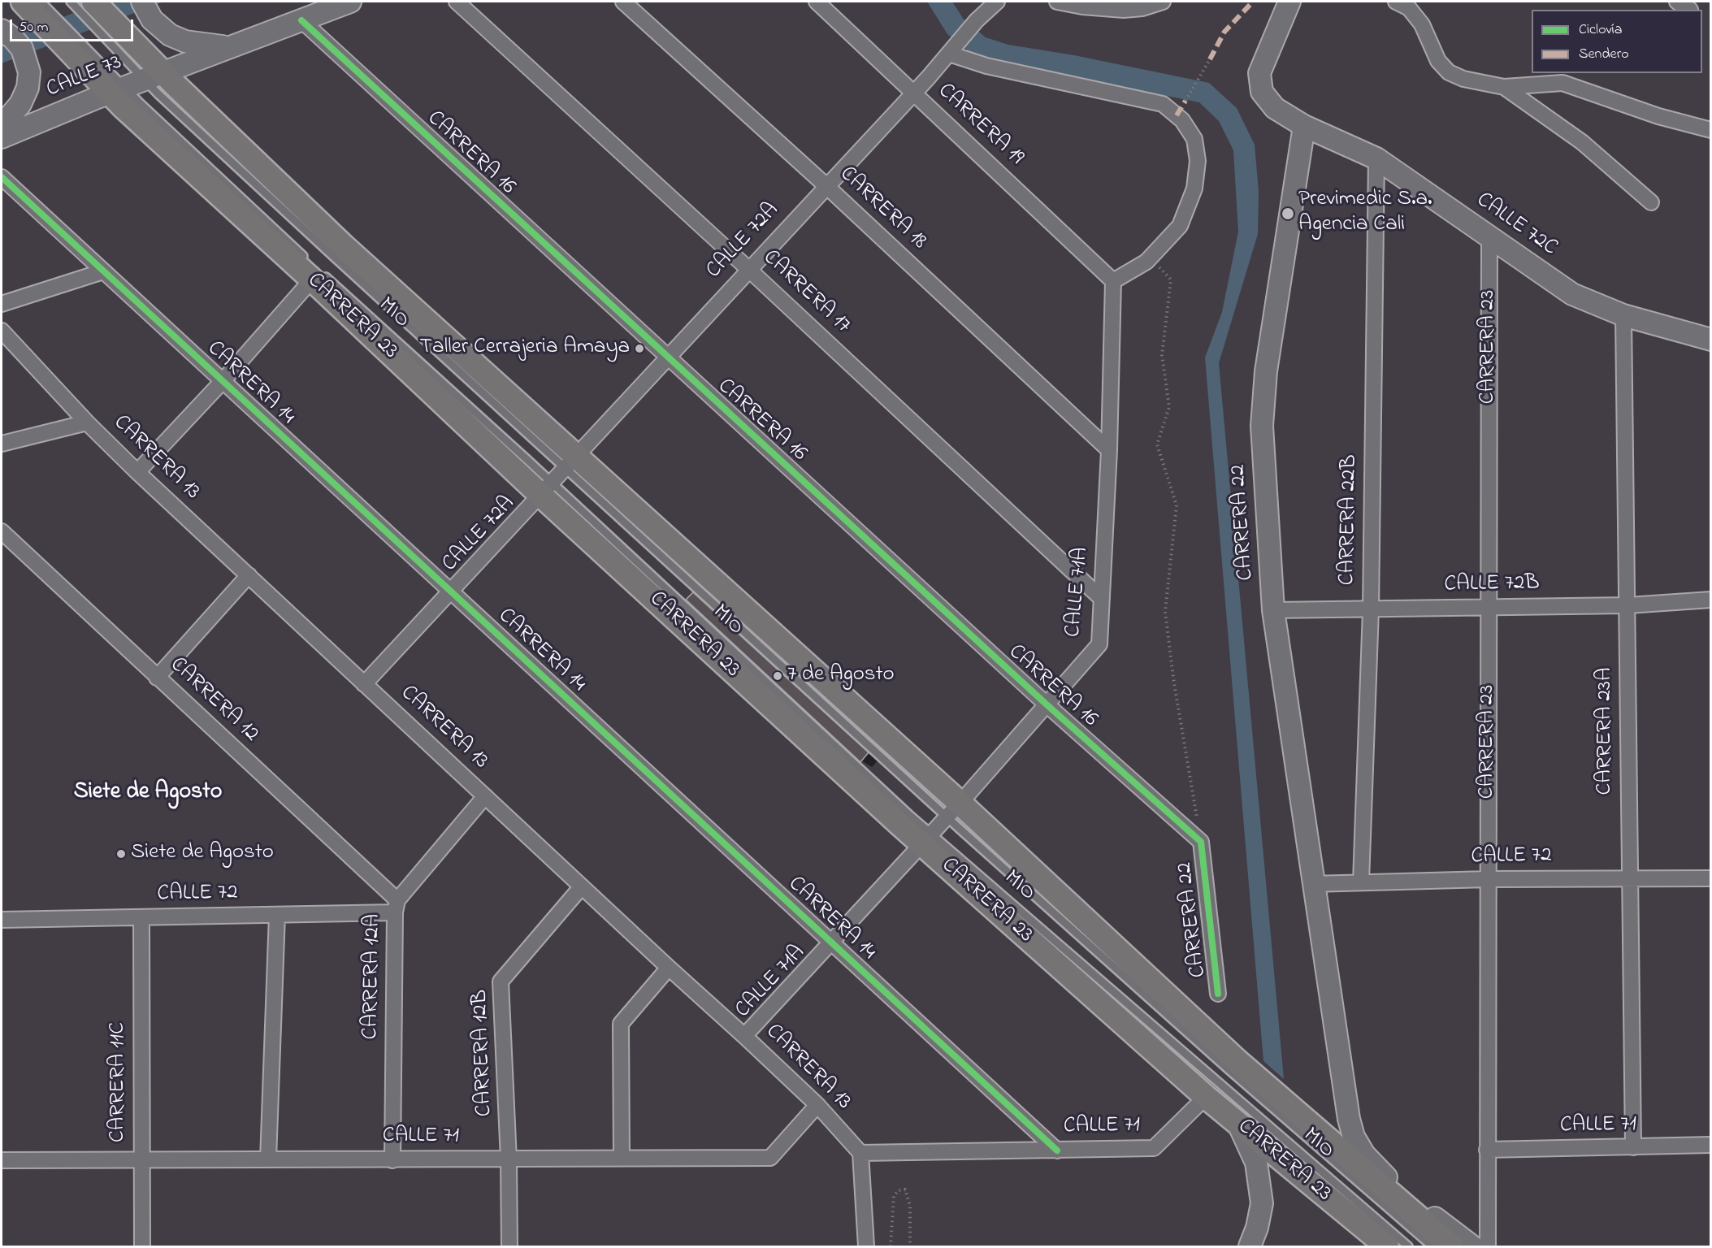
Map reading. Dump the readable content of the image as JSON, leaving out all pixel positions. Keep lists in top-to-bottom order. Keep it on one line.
{"streets":{"main road":["CARRERA 23"],"street":["CALLE 73","CARRERA 19","CARRERA 16","CARRERA 18","CALLE 72C","CALLE 72A","CARRERA 17","CARRERA 14","CARRERA 13","CARRERA 22B","CARRERA 22","CALLE 72B","CALLE 71A","CARRERA 12","CARRERA 23A","CALLE 72","CARRERA 12A","CARRERA 12B","CARRERA 11C","CALLE 71"],"lane":["MIO"]},"crossings":[["CALLE 73","CARRERA 16"],["CALLE 73","CARRERA 23"],["CARRERA 19","CALLE 72A"],["CARRERA 19","CALLE 71A"],["CARRERA 16","CALLE 72A"],["CARRERA 16","CARRERA 22"],["CARRERA 16","CALLE 71A"],["CARRERA 18","CALLE 72A"],["CARRERA 18","CALLE 71A"],["CALLE 72C","CARRERA 23"],["CALLE 72C","CARRERA 22B"],["CALLE 72C","CARRERA 22"],["CALLE 72C","CARRERA 23A"],["CALLE 72A","CARRERA 17"],["CALLE 72A","CARRERA 23"],["CALLE 72A","CARRERA 14"],["CALLE 72A","CARRERA 13"],["CARRERA 17","CALLE 71A"],["MIO","CARRERA 23"],["MIO","CALLE 71A"],["CARRERA 23","CALLE 72B"],["CARRERA 23","CALLE 71A"],["CARRERA 23","CALLE 72"],["CARRERA 23","CALLE 71"],["CARRERA 14","CALLE 71A"],["CARRERA 14","CALLE 71"],["CARRERA 13","CALLE 71A"],["CARRERA 13","CARRERA 12A"],["CARRERA 13","CARRERA 12B"],["CARRERA 13","CALLE 71"],["CARRERA 22B","CALLE 72B"],["CARRERA 22B","CALLE 72"],["CARRERA 22","CALLE 72B"],["CARRERA 22","CALLE 72"],["CALLE 72B","CARRERA 23A"],["CARRERA 12","CALLE 72"],["CARRERA 12","CARRERA 12A"],["CARRERA 23A","CALLE 72"],["CARRERA 23A","CALLE 71"],["CALLE 72","CARRERA 12A"],["CALLE 72","CARRERA 11C"],["CARRERA 12A","CALLE 71"],["CARRERA 12B","CALLE 71"],["CARRERA 11C","CALLE 71"]],"districts":["Siete de Agosto"],"places":["Previmedic S.a. Agencia Cali","Taller Cerrajeria Amaya","7 de Agosto","Siete de Agosto"],"legend":["Ciclovía","Sendero"],"scale_bar":"50 m"}
